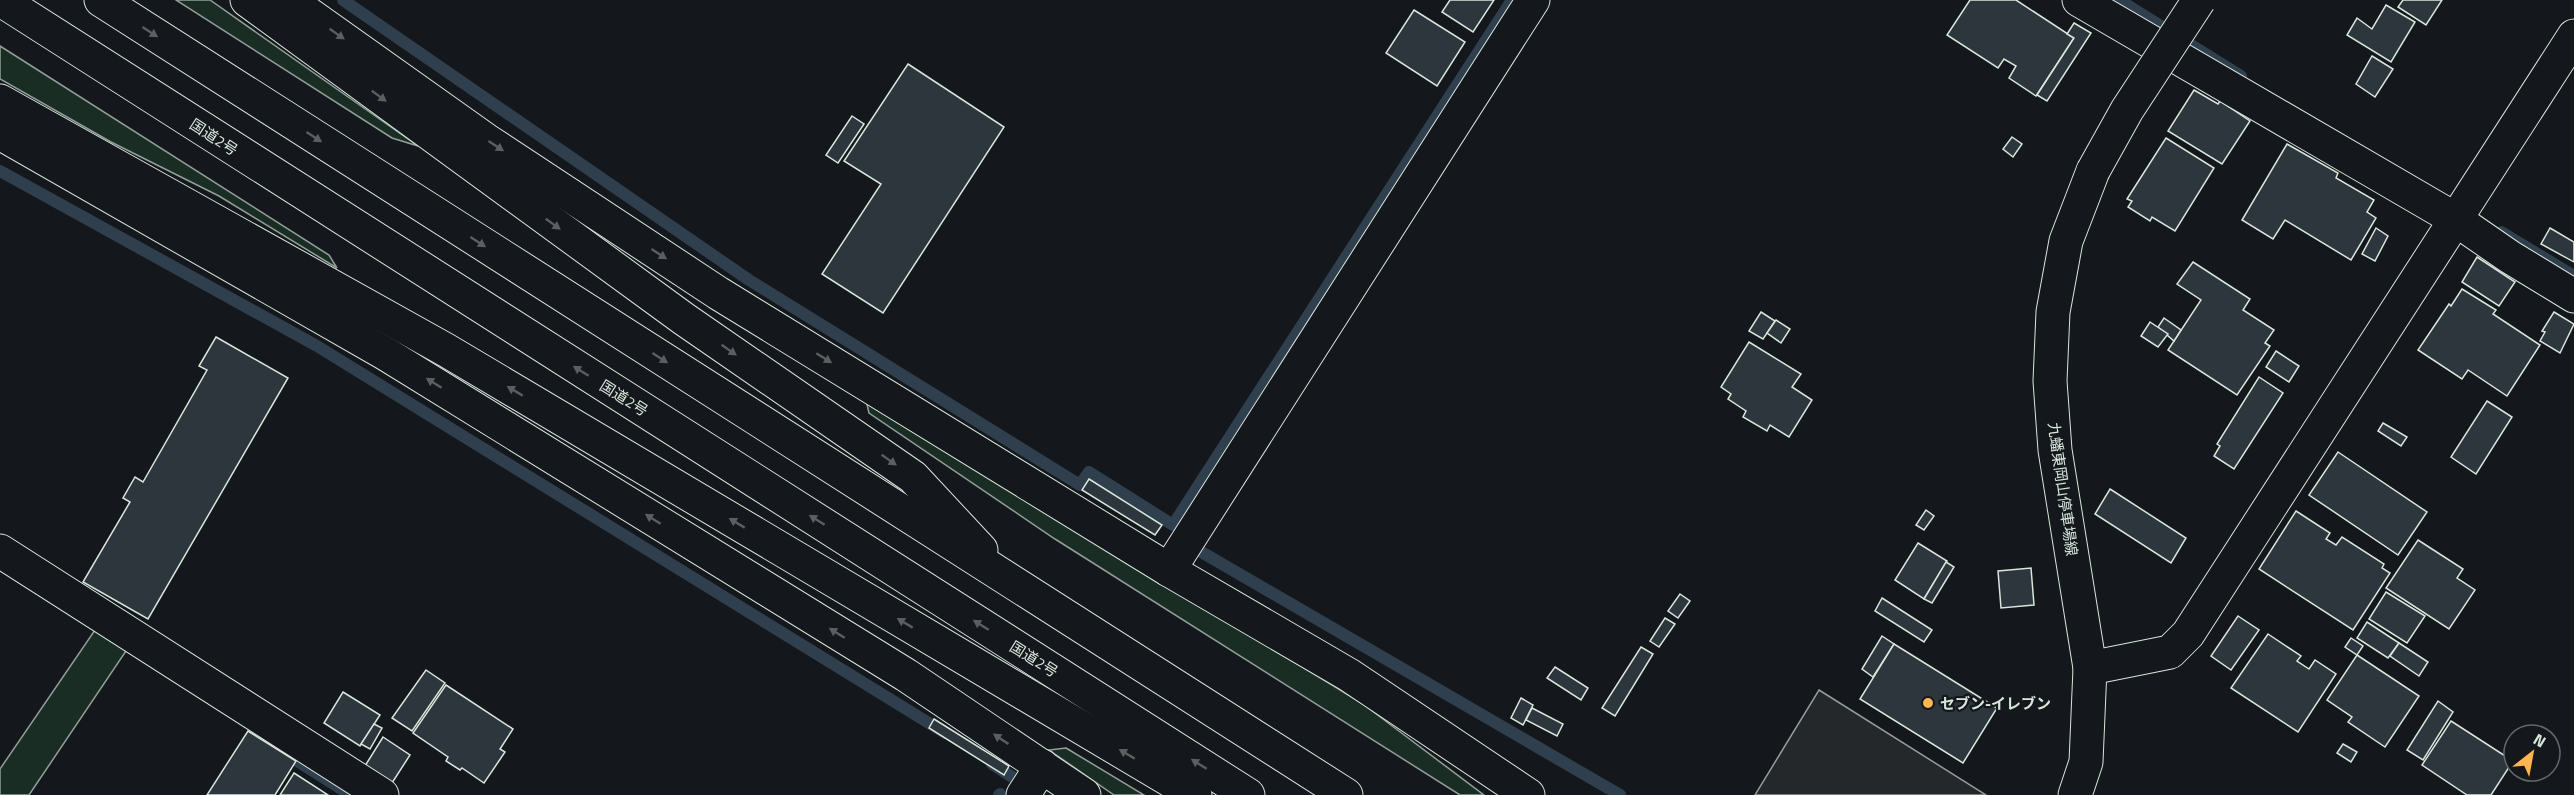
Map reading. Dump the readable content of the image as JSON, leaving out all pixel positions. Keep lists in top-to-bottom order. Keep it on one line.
{"streets":{"main road":["国道2号","九蟠東岡山停車場線"]},"places":["セブン-イレブン"],"north":"top right"}
